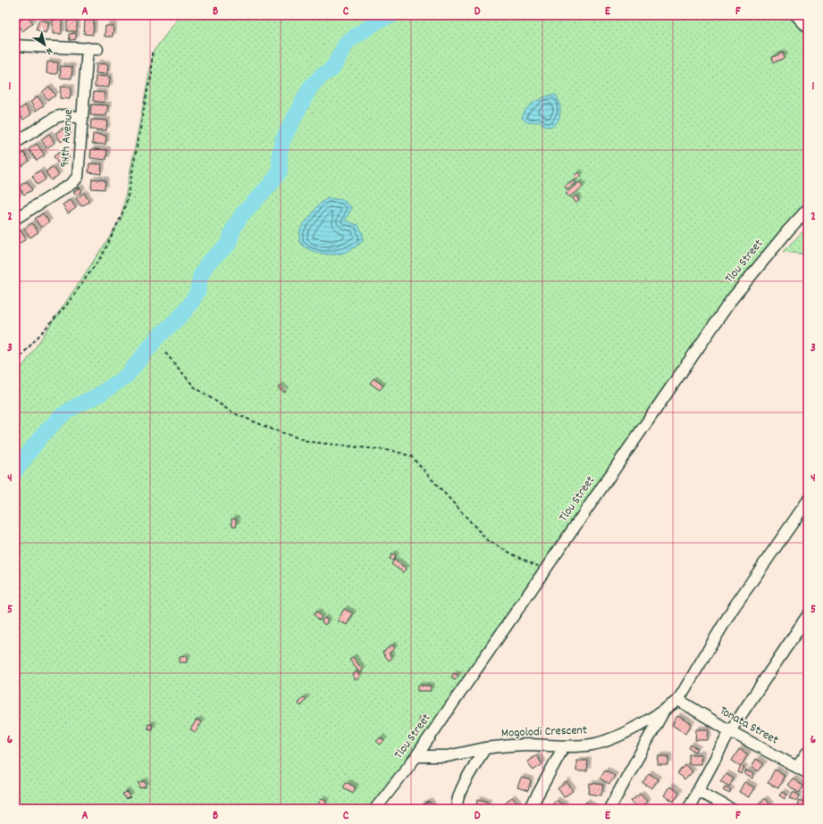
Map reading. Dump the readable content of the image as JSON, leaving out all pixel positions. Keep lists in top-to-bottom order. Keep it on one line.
{"streets":{"street":["94th Avenue","Tlou Street","Tonata Street","Mogolodi Crescent"]},"crossings":[["Tonata Street","Mogolodi Crescent"]],"north":"bottom right","grid":{"columns":["A","B","C","D","E","F"],"rows":["1","2","3","4","5","6"]}}
